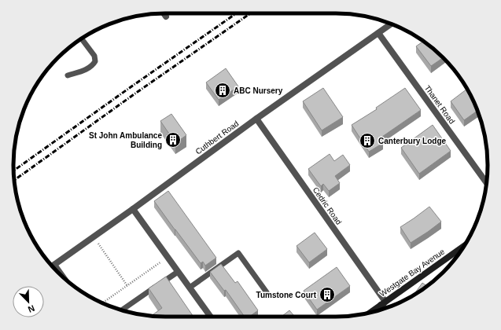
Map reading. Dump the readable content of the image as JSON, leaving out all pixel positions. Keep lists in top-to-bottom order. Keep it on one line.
{"streets":{"street":["Thanet Road","Cuthbert Road","Cedric Road","Westgate Bay Avenue"]},"crossings":[["Thanet Road","Cuthbert Road"],["Cuthbert Road","Cedric Road"],["Cedric Road","Westgate Bay Avenue"]],"places":{"building":["ABC Nursery","St John Ambulance Building","Canterbury Lodge","Tumstone Court"]},"north":"bottom right"}
